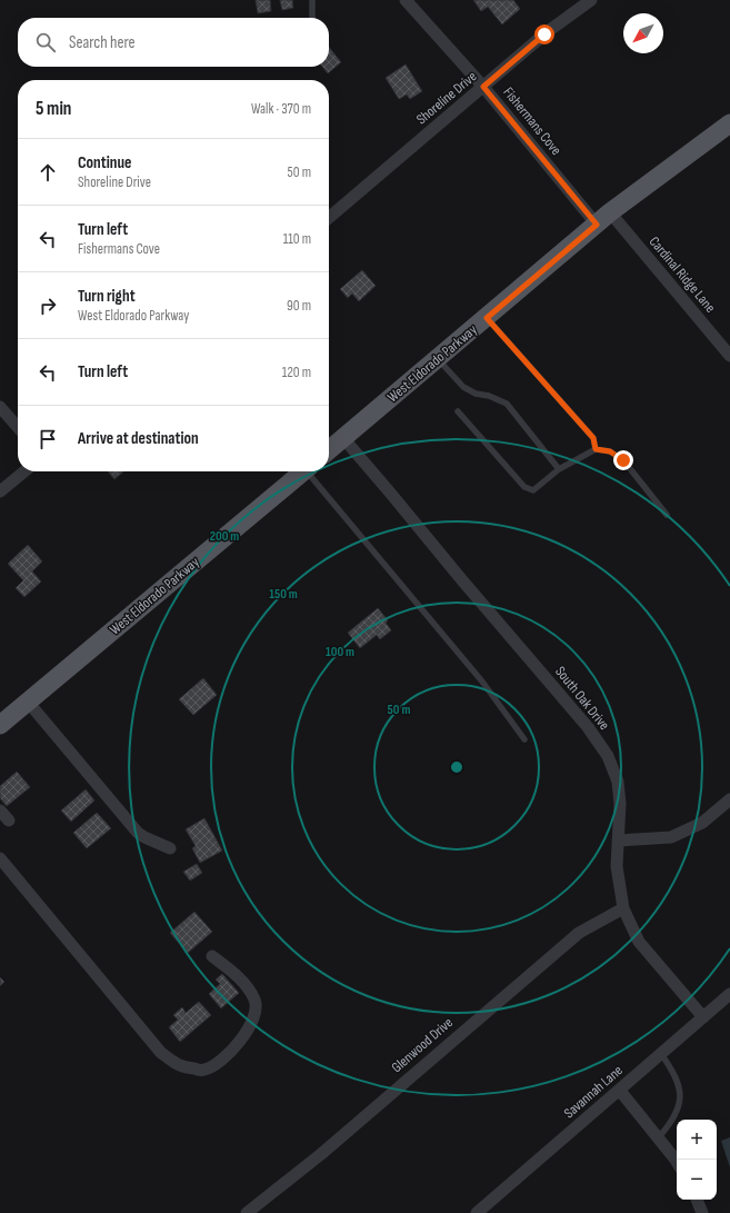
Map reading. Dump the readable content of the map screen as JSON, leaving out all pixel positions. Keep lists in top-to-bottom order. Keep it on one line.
{"streets":{"main road":["West Eldorado Parkway"],"street":["Shoreline Drive","Fishermans Cove","Cardinal Ridge Lane","South Oak Drive","Glenwood Drive","Savannah Lane"]},"crossings":[["Shoreline Drive","Fishermans Cove"],["Fishermans Cove","Cardinal Ridge Lane"],["Fishermans Cove","West Eldorado Parkway"],["Cardinal Ridge Lane","West Eldorado Parkway"],["West Eldorado Parkway","South Oak Drive"],["South Oak Drive","Glenwood Drive"],["South Oak Drive","Savannah Lane"]],"north":"bottom left","page":{"search":"Search here","heading":["5 min","Walk · 370 m"],"list":[["Continue","Shoreline Drive","50 m"],["Turn left","Fishermans Cove","110 m"],["Turn right","West Eldorado Parkway","90 m"],["Turn left","120 m"],"Arrive at destination"],"map_buttons":["+","−"]},"rings":["200 m","150 m","100 m","50 m"]}
